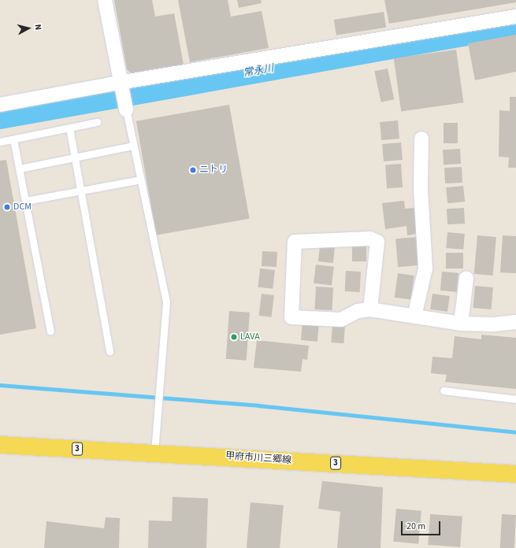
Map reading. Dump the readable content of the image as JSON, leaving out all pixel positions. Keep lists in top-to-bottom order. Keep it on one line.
{"streets":{"main road":["3","甲府市川三郷線"]},"water":["常永川"],"places":["ニトリ","DCM","LAVA"],"scale_bar":"20 m","north":"right"}
